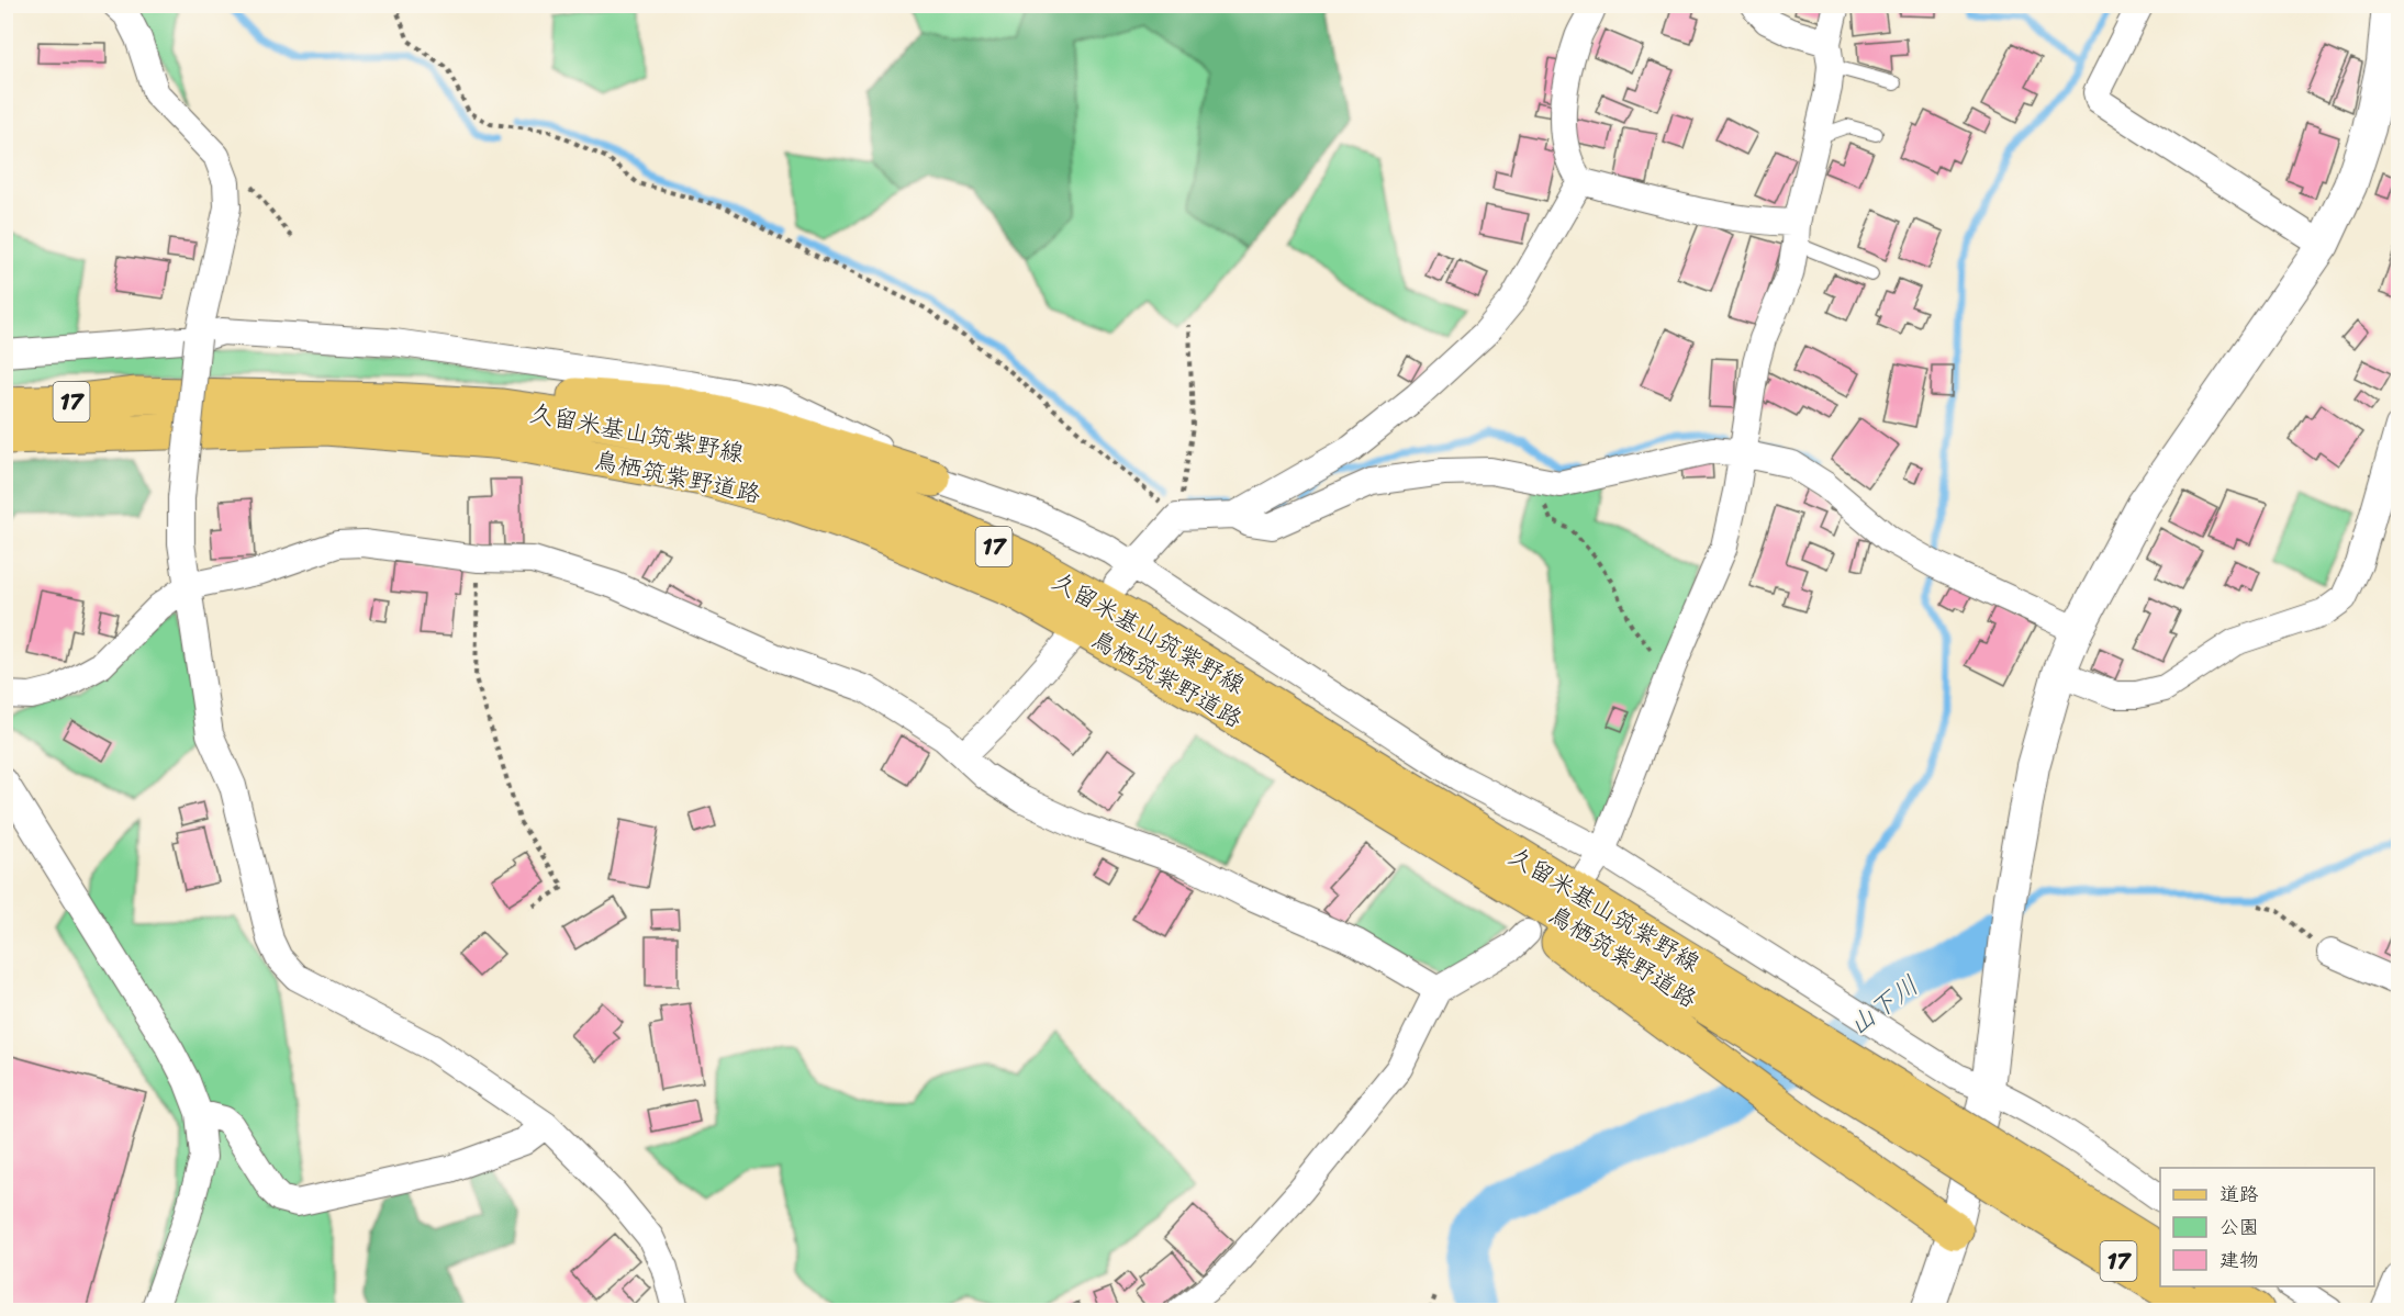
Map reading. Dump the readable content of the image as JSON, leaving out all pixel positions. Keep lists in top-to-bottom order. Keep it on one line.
{"streets":{"main road":["17","久留米基山筑紫野線","鳥栖筑紫野道路"]},"crossings":[["17","久留米基山筑紫野線"],["久留米基山筑紫野線","鳥栖筑紫野道路"]],"water":["山下川"],"legend":["道路","公園","建物"]}
